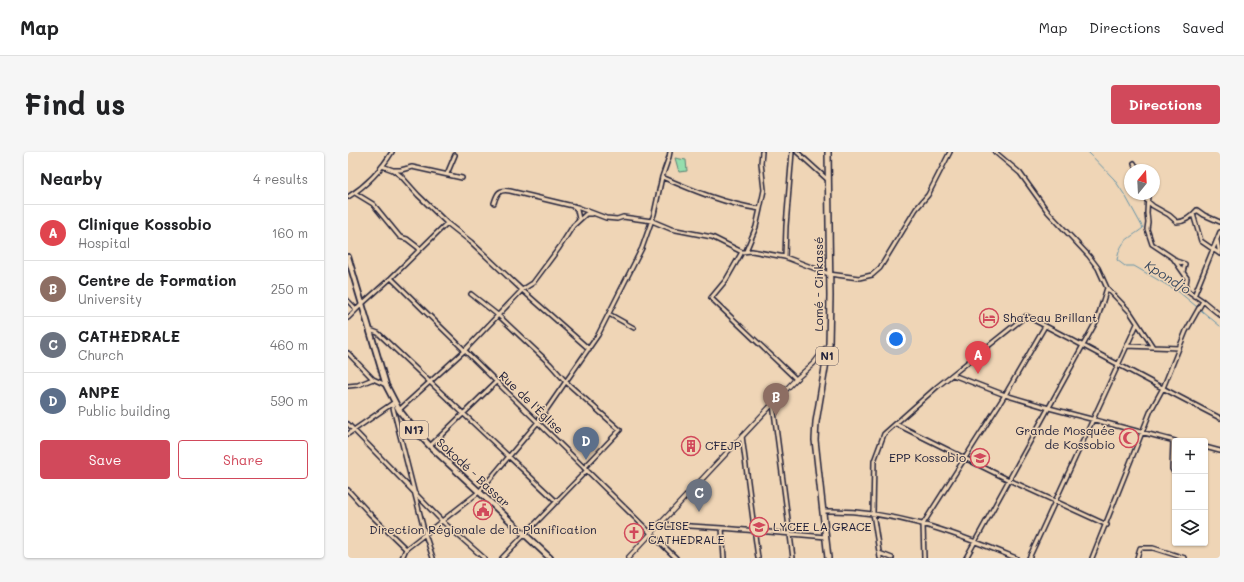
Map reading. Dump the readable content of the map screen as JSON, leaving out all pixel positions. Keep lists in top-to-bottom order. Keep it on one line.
{"streets":{"highway":["Lomé - Cinkassé","N1"],"main road":["N17","Sokodé - Bassar"],"street":["Rue de l'Église"]},"water":["Kpondjo"],"places":{"hotel":["Shateau Brillant"],"mosque":["Grande Mosquée de Kossobio"],"building":["CFEJP"],"school or university":["EPP Kossobio","LYCEE LA GRACE"],"public building":["Direction Régionale de la Planification"],"church":["EGLISE CATHEDRALE"]},"north":"top","page":{"header":"Map","nav":["Map","Directions","Saved"],"buttons":["Directions",["Save","Share"]],"title":"Find us","heading":["Nearby","4 results"],"list":[{"mark":"A","name":"Clinique Kossobio","note":"Hospital","value":"160 m"},{"mark":"B","name":"Centre de Formation","note":"University","value":"250 m"},{"mark":"C","name":"CATHEDRALE","note":"Church","value":"460 m"},{"mark":"D","name":"ANPE","note":"Public building","value":"590 m"}],"pins":["A","B","D","C"],"map_buttons":["+","−"]}}
